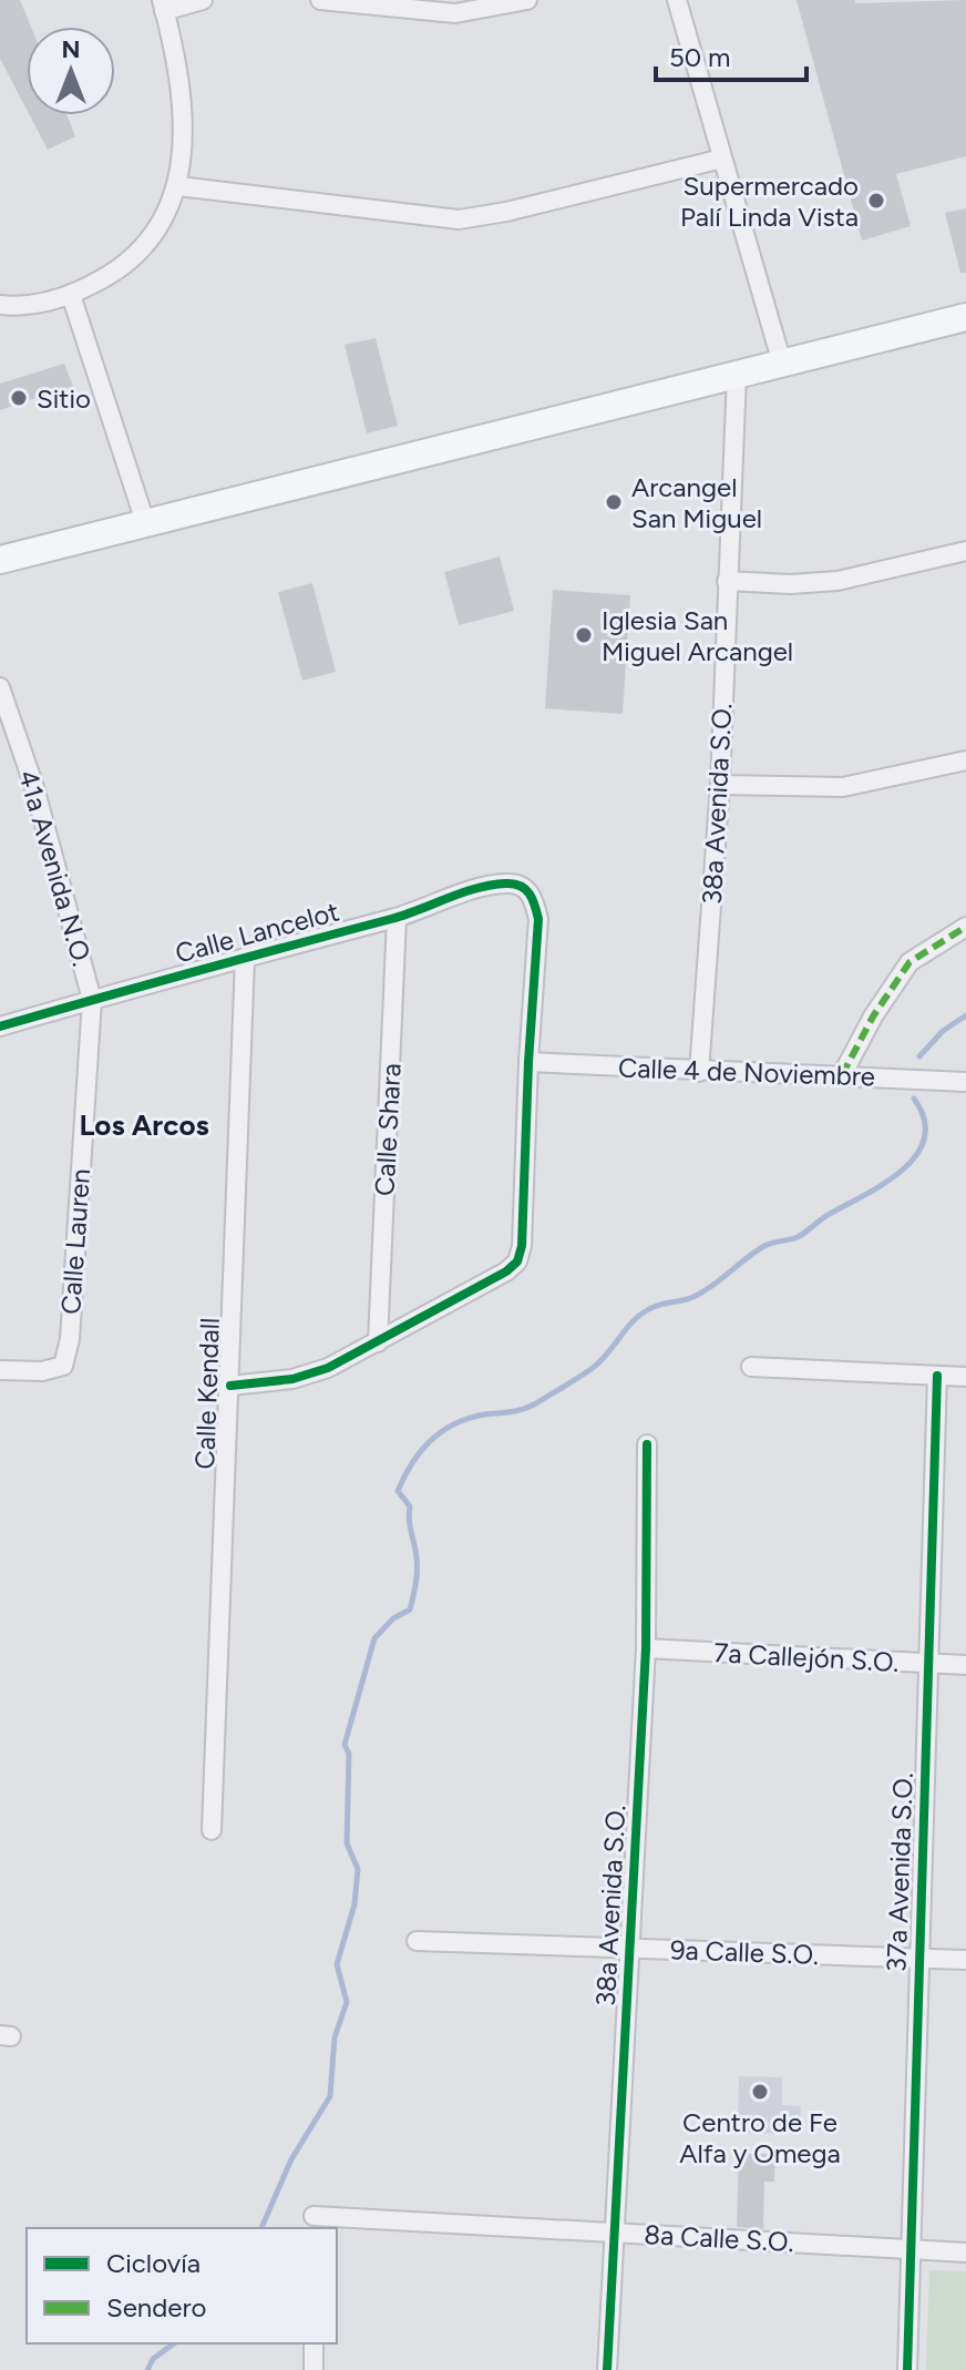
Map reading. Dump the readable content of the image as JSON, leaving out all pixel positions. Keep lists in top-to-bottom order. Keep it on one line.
{"streets":{"street":["38a Avenida S.O.","41a Avenida N.O.","Calle Lancelot","Calle 4 de Noviembre","Calle Shara","Calle Lauren","Calle Kendall","7a Callejón S.O.","37a Avenida S.O.","9a Calle S.O.","8a Calle S.O."]},"crossings":[["38a Avenida S.O.","Calle 4 de Noviembre"],["38a Avenida S.O.","7a Callejón S.O."],["38a Avenida S.O.","9a Calle S.O."],["38a Avenida S.O.","8a Calle S.O."],["41a Avenida N.O.","Calle Lancelot"],["41a Avenida N.O.","Calle Lauren"],["Calle Lancelot","Calle 4 de Noviembre"],["Calle Lancelot","Calle Shara"],["Calle Lancelot","Calle Lauren"],["Calle Lancelot","Calle Kendall"],["7a Callejón S.O.","37a Avenida S.O."],["37a Avenida S.O.","9a Calle S.O."],["37a Avenida S.O.","8a Calle S.O."]],"districts":["Los Arcos"],"places":["Supermercado Palí Linda Vista","Sitio","Arcangel San Miguel","Iglesia San Miguel Arcangel","Centro de Fe Alfa y Omega"],"legend":["Ciclovía","Sendero"],"scale_bar":"50 m","north":"top"}
